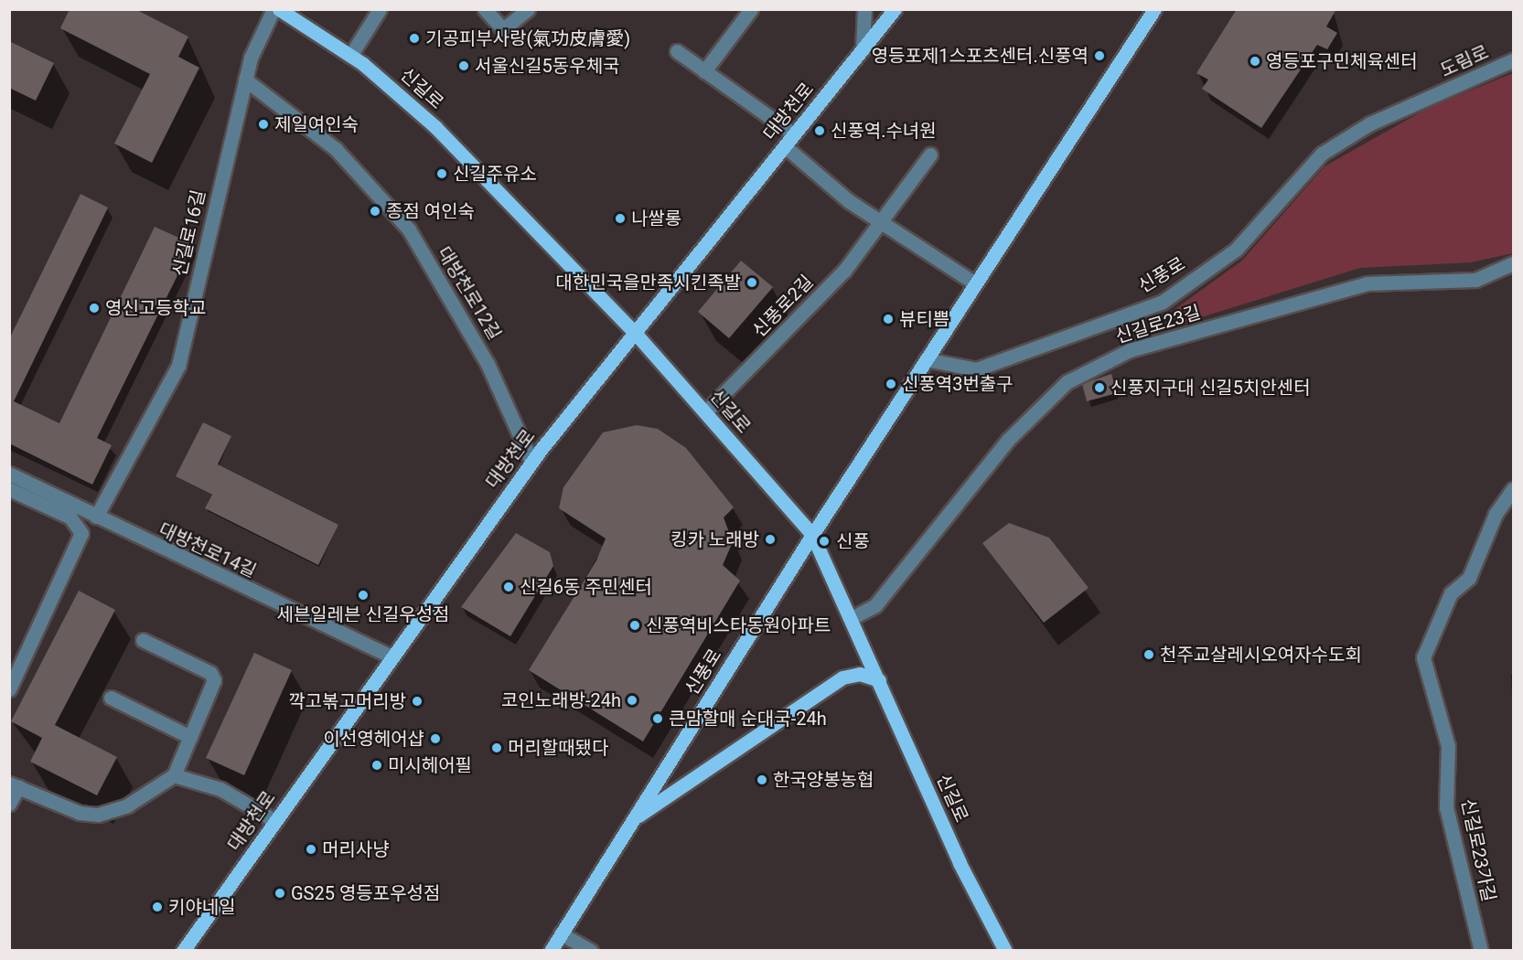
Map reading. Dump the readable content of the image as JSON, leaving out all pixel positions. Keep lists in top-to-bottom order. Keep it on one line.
{"streets":{"main road":["신길로","대방천로","신풍로"],"street":["도림로","신길로16길","대방천로12길","신풍로2길","신길로23길","대방천로14길","신길로23가길"]},"crossings":[["도림로","신풍로"],["신길로","대방천로"],["신길로","신풍로"],["신길로","신풍로2길"],["신길로","신길로23길"],["대방천로","대방천로12길"],["대방천로","대방천로14길"],["신길로16길","대방천로12길"],["신길로16길","대방천로14길"]],"places":["기공피부사랑(氣功皮膚愛)","영등포제1스포츠센터.신풍역","영등포구민체육센터","서울신길5동우체국","제일여인숙","신풍역.수녀원","신길주유소","종점 여인숙","나쌀롱","대한민국을만족시킨족발","영신고등학교","뷰티쁨","신풍역3번출구","신풍지구대 신길5치안센터","킹카 노래방","신풍","신길6동 주민센터","세븐일레븐 신길우성점","신풍역비스타동원아파트","천주교살레시오여자수도회","코인노래방-24h","깍고볶고머리방","큰맘할매 순대국-24h","이선영헤어샵","머리할때됐다","미시헤어필","한국양봉농협","머리사냥","GS25 영등포우성점","키야네일"]}
